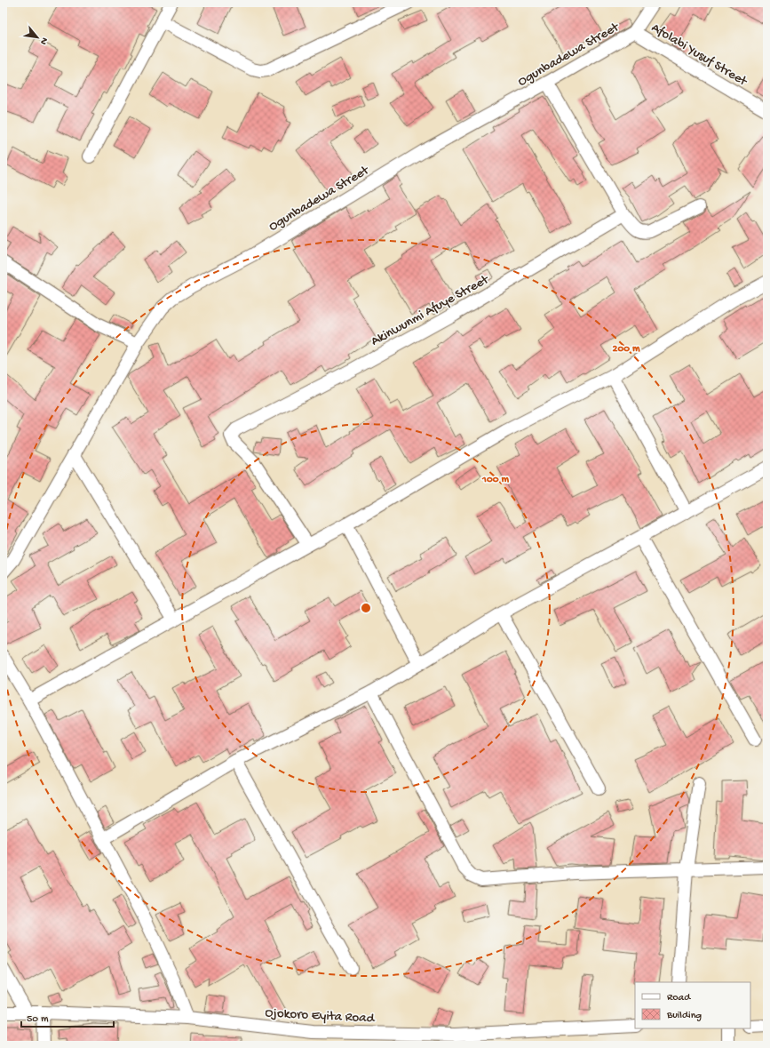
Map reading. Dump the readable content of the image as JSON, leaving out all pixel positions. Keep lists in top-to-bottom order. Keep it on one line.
{"streets":{"street":["Ogunbadewa Street","Afolabi Yusuf Street","Akinwunmi Afuye Street","Ojokoro Eyita Road"]},"crossings":[["Ogunbadewa Street","Afolabi Yusuf Street"]],"legend":["Road","Building"],"scale_bar":"50 m","north":"bottom right","rings":["200 m","100 m"]}
